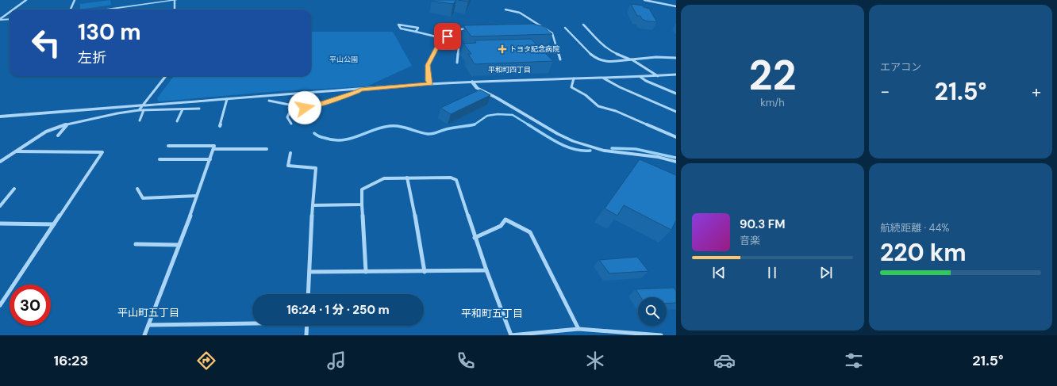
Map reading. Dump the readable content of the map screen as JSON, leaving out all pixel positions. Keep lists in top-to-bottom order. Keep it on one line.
{"districts":["平和町四丁目","平山町五丁目","平和町五丁目"],"parks":["平山公園"],"places":{"health":["トヨタ記念病院"]},"page":{"tile":[["22","km/h"],"エアコン",["航続距離 · 44%","220 km"]],"turn":["130 m","左折"],"heat":["−","21.5°","+"],"song":["90.3 FM","音楽"],"limit":"30","trip":"16:24 · 1 分 · 250 m","tabs":["16:23","21.5°"]}}
